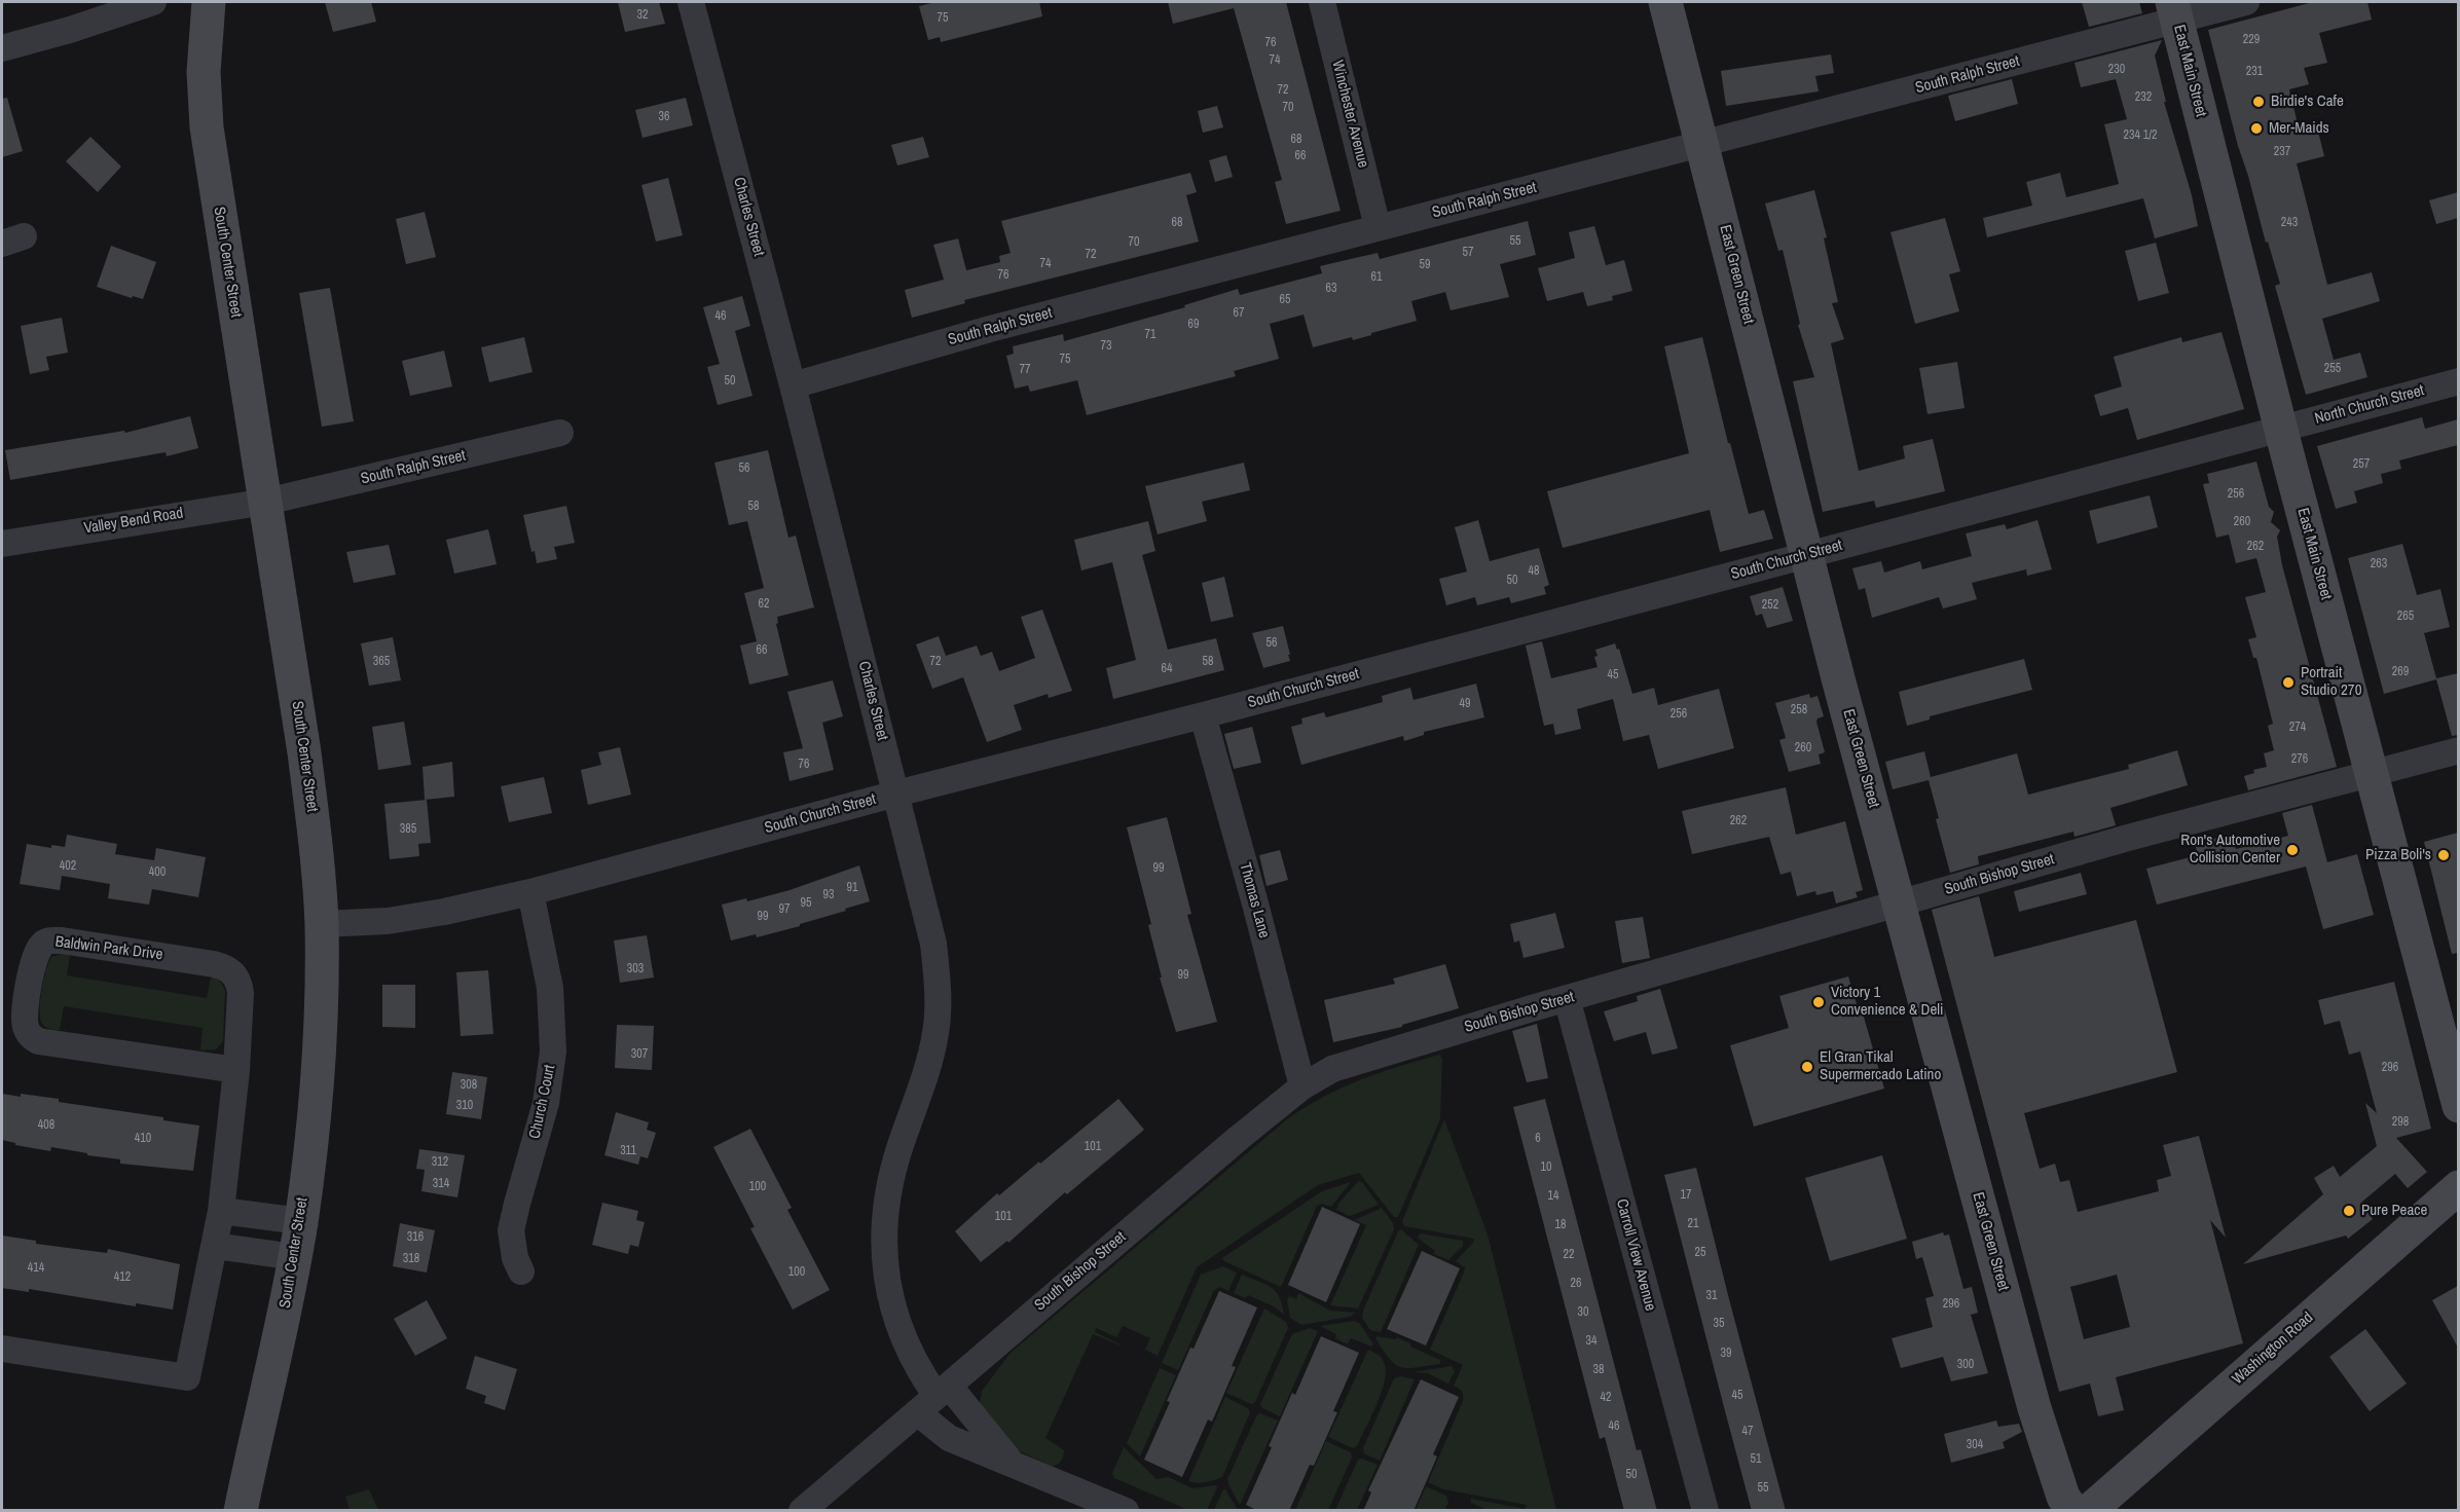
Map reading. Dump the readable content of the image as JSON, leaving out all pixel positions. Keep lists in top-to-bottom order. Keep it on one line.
{"streets":{"street":["East Main Street","South Ralph Street","Winchester Avenue","Charles Street","South Center Street","East Green Street","North Church Street","Valley Bend Road","South Church Street","South Bishop Street","Thomas Lane","Baldwin Park Drive","Church Court","Carroll View Avenue","Washington Road"]},"crossings":[["East Main Street","South Ralph Street"],["East Main Street","North Church Street"],["East Main Street","South Church Street"],["East Main Street","South Bishop Street"],["South Ralph Street","Winchester Avenue"],["South Ralph Street","Charles Street"],["South Ralph Street","South Center Street"],["South Ralph Street","East Green Street"],["South Ralph Street","Valley Bend Road"],["Charles Street","South Church Street"],["Charles Street","South Bishop Street"],["South Center Street","Valley Bend Road"],["South Center Street","South Church Street"],["East Green Street","South Church Street"],["East Green Street","South Bishop Street"],["North Church Street","South Church Street"],["South Church Street","Thomas Lane"],["South Church Street","Church Court"],["South Bishop Street","Thomas Lane"],["South Bishop Street","Carroll View Avenue"]],"places":["Birdie's Cafe","Mer-Maids","Portrait Studio 270","Ron's Automotive Collision Center","Pizza Boli's","Victory 1 Convenience & Deli","El Gran Tikal Supermercado Latino","Pure Peace"],"house_numbers":["32","75","229","76","74","230","231","72","232","70","36","234 1/2","68","237","66","68","243","55","70","57","72","74","59","76","61","63","65","67","46","69","71","73","75","255","77","50","257","56","256","58","260","262","263","48","50","62","252","265","56","66","365","72","58","64","269","45","49","258","256","274","260","276","76","262","385","402","99","400","91","93","95","97","99","303","99","307","296","308","310","298","408","410","6","101","311","312","10","314","100","17","14","101","21","18","316","25","22","318","414","100","412","26","31","296","30","35","34","39","300","38","45","42","46","47","304","51","50","55"]}
